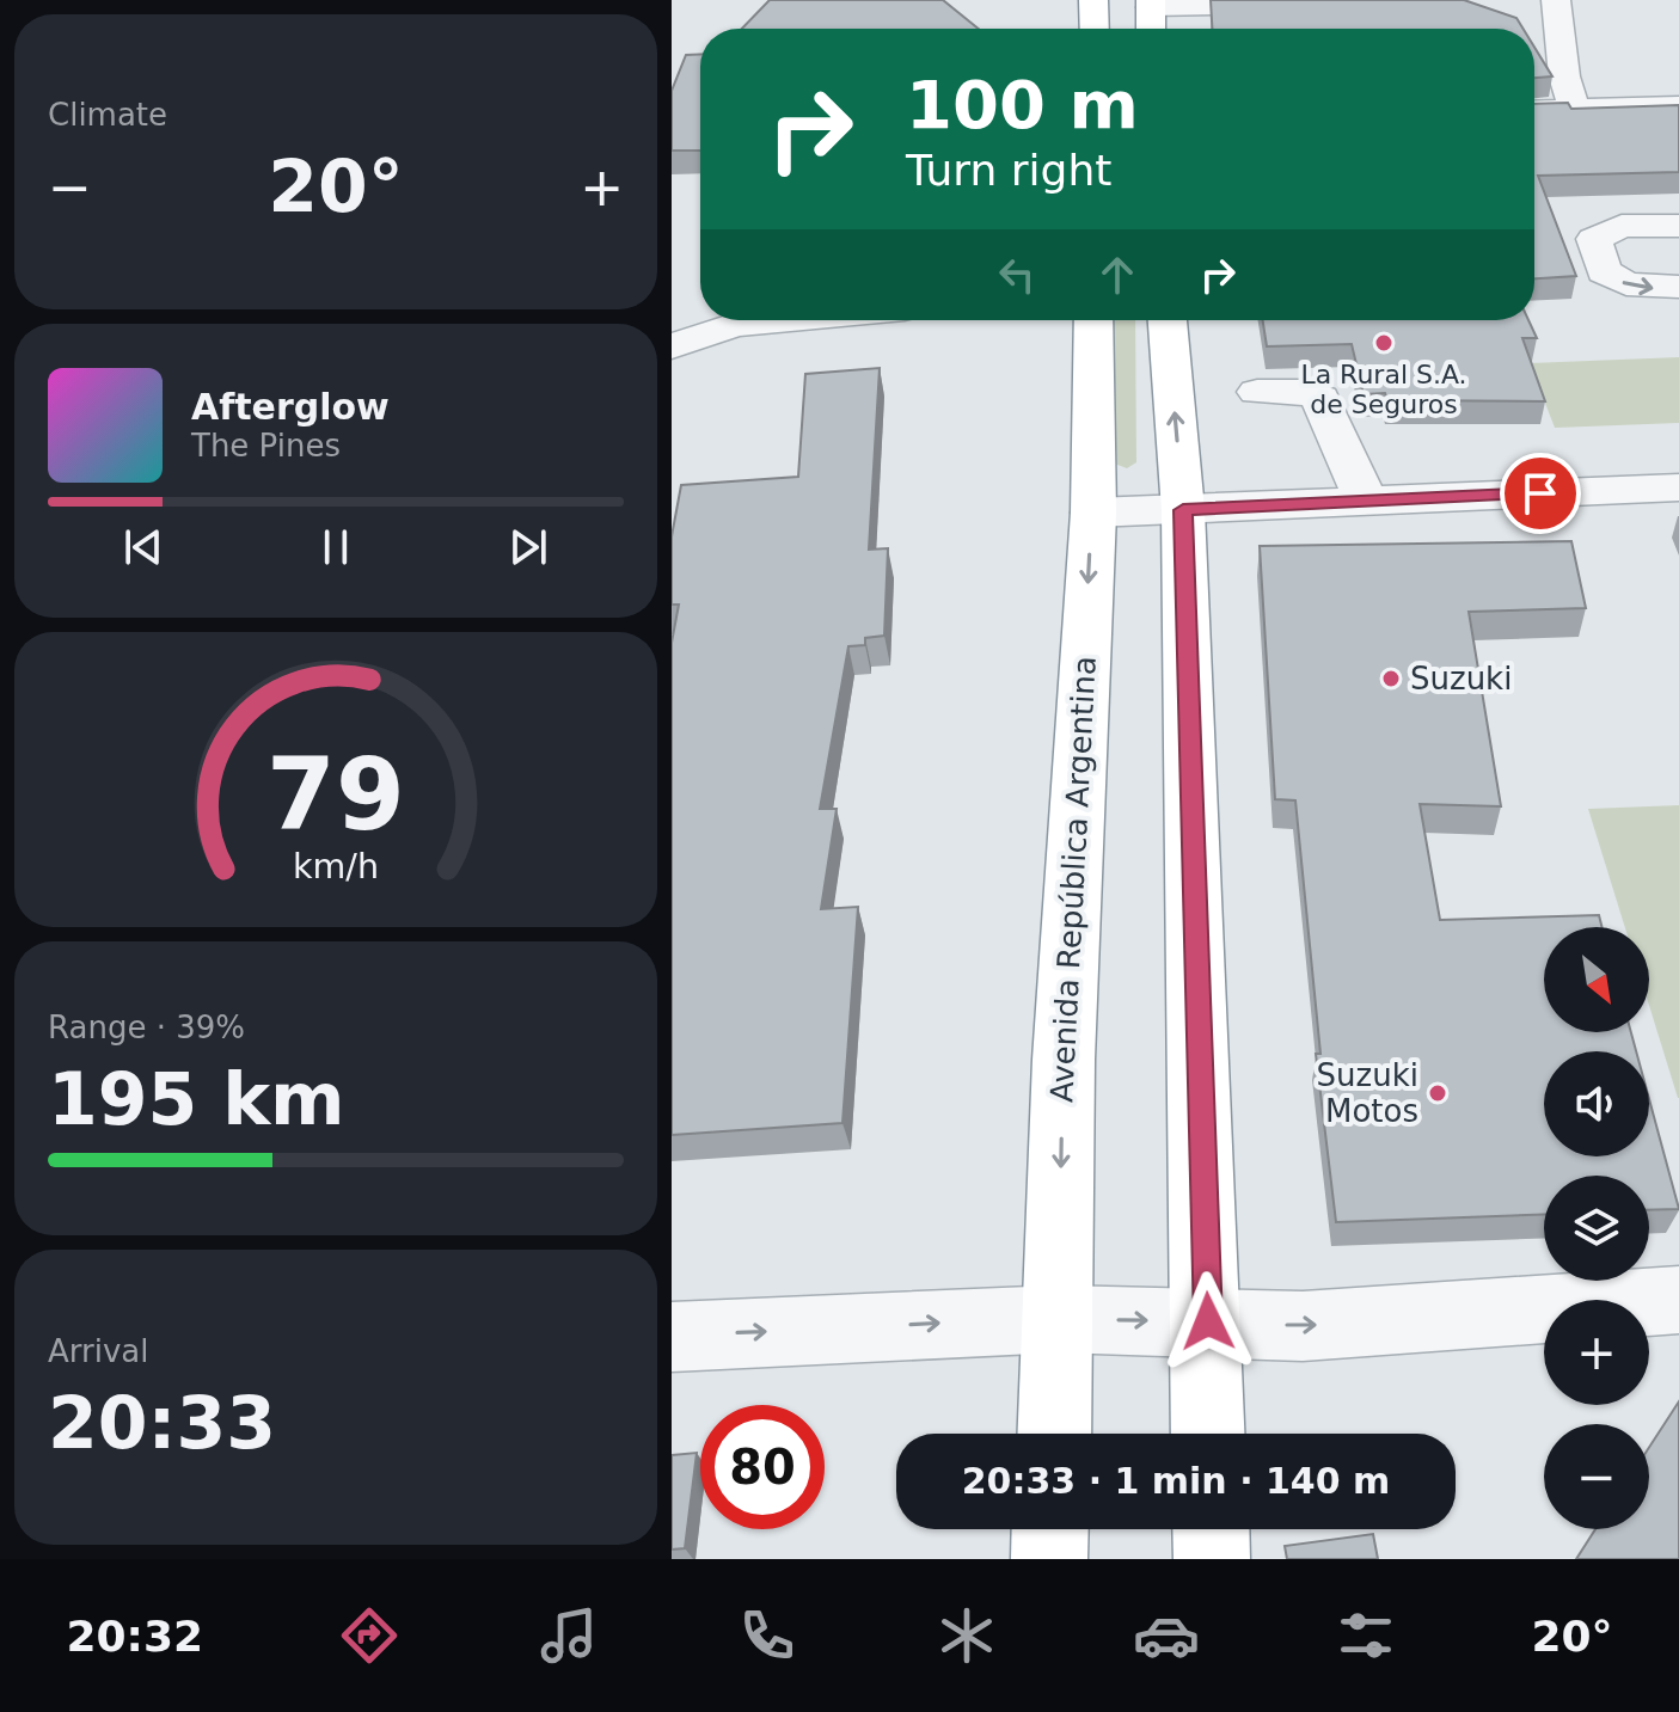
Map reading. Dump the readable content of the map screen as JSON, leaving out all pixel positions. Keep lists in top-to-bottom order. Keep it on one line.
{"streets":{"highway":["Avenida República Argentina"]},"places":["La Rural S.A. de Seguros","Suzuki","Suzuki Motos"],"north":"bottom right","page":{"tile":["Climate",["Range · 39%","195 km"],["Arrival","20:33"]],"turn":["100 m","Turn right"],"heat":["−","20°","+"],"song":["Afterglow","The Pines"],"map_buttons":["+","−"],"limit":"80","trip":"20:33 · 1 min · 140 m","tabs":["20:32","20°"],"gauge":["79","km/h"]}}
